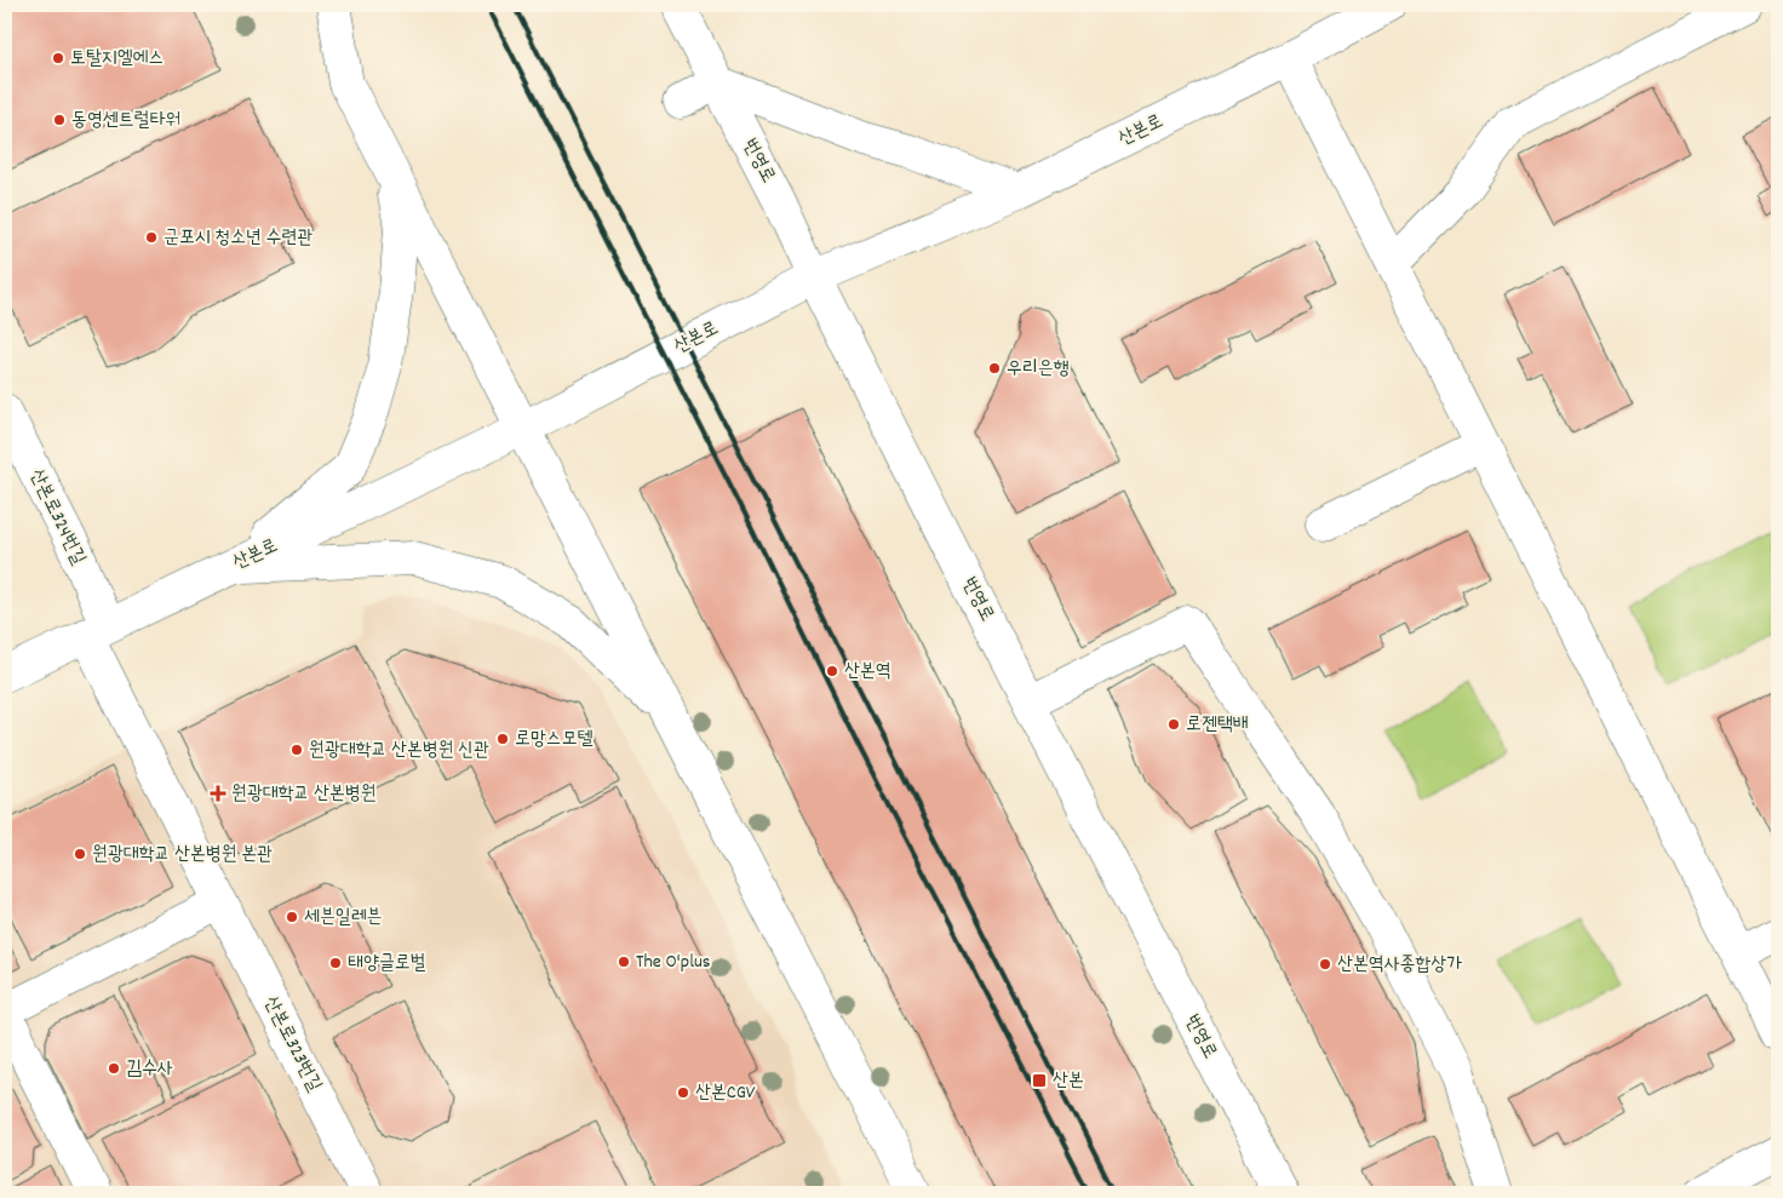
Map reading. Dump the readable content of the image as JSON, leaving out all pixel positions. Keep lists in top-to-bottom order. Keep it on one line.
{"streets":{"street":["산본로","번영로","산본로324번길","산본로323번길"]},"crossings":[["산본로","번영로"],["산본로","산본로324번길"],["산본로","산본로323번길"],["산본로324번길","산본로323번길"]],"places":{"other":["토탈지엘에스","동영센트럴타워","군포시 청소년 수련관","우리은행","산본역","로젠택배","로망스모텔","원광대학교 산본병원 신관","원광대학교 산본병원 본관","세븐일레븐","The O'plus","태양글로벌","산본역사종합상가","김수사","산본CGV"],"health":["원광대학교 산본병원"],"transit":["산본"]}}
